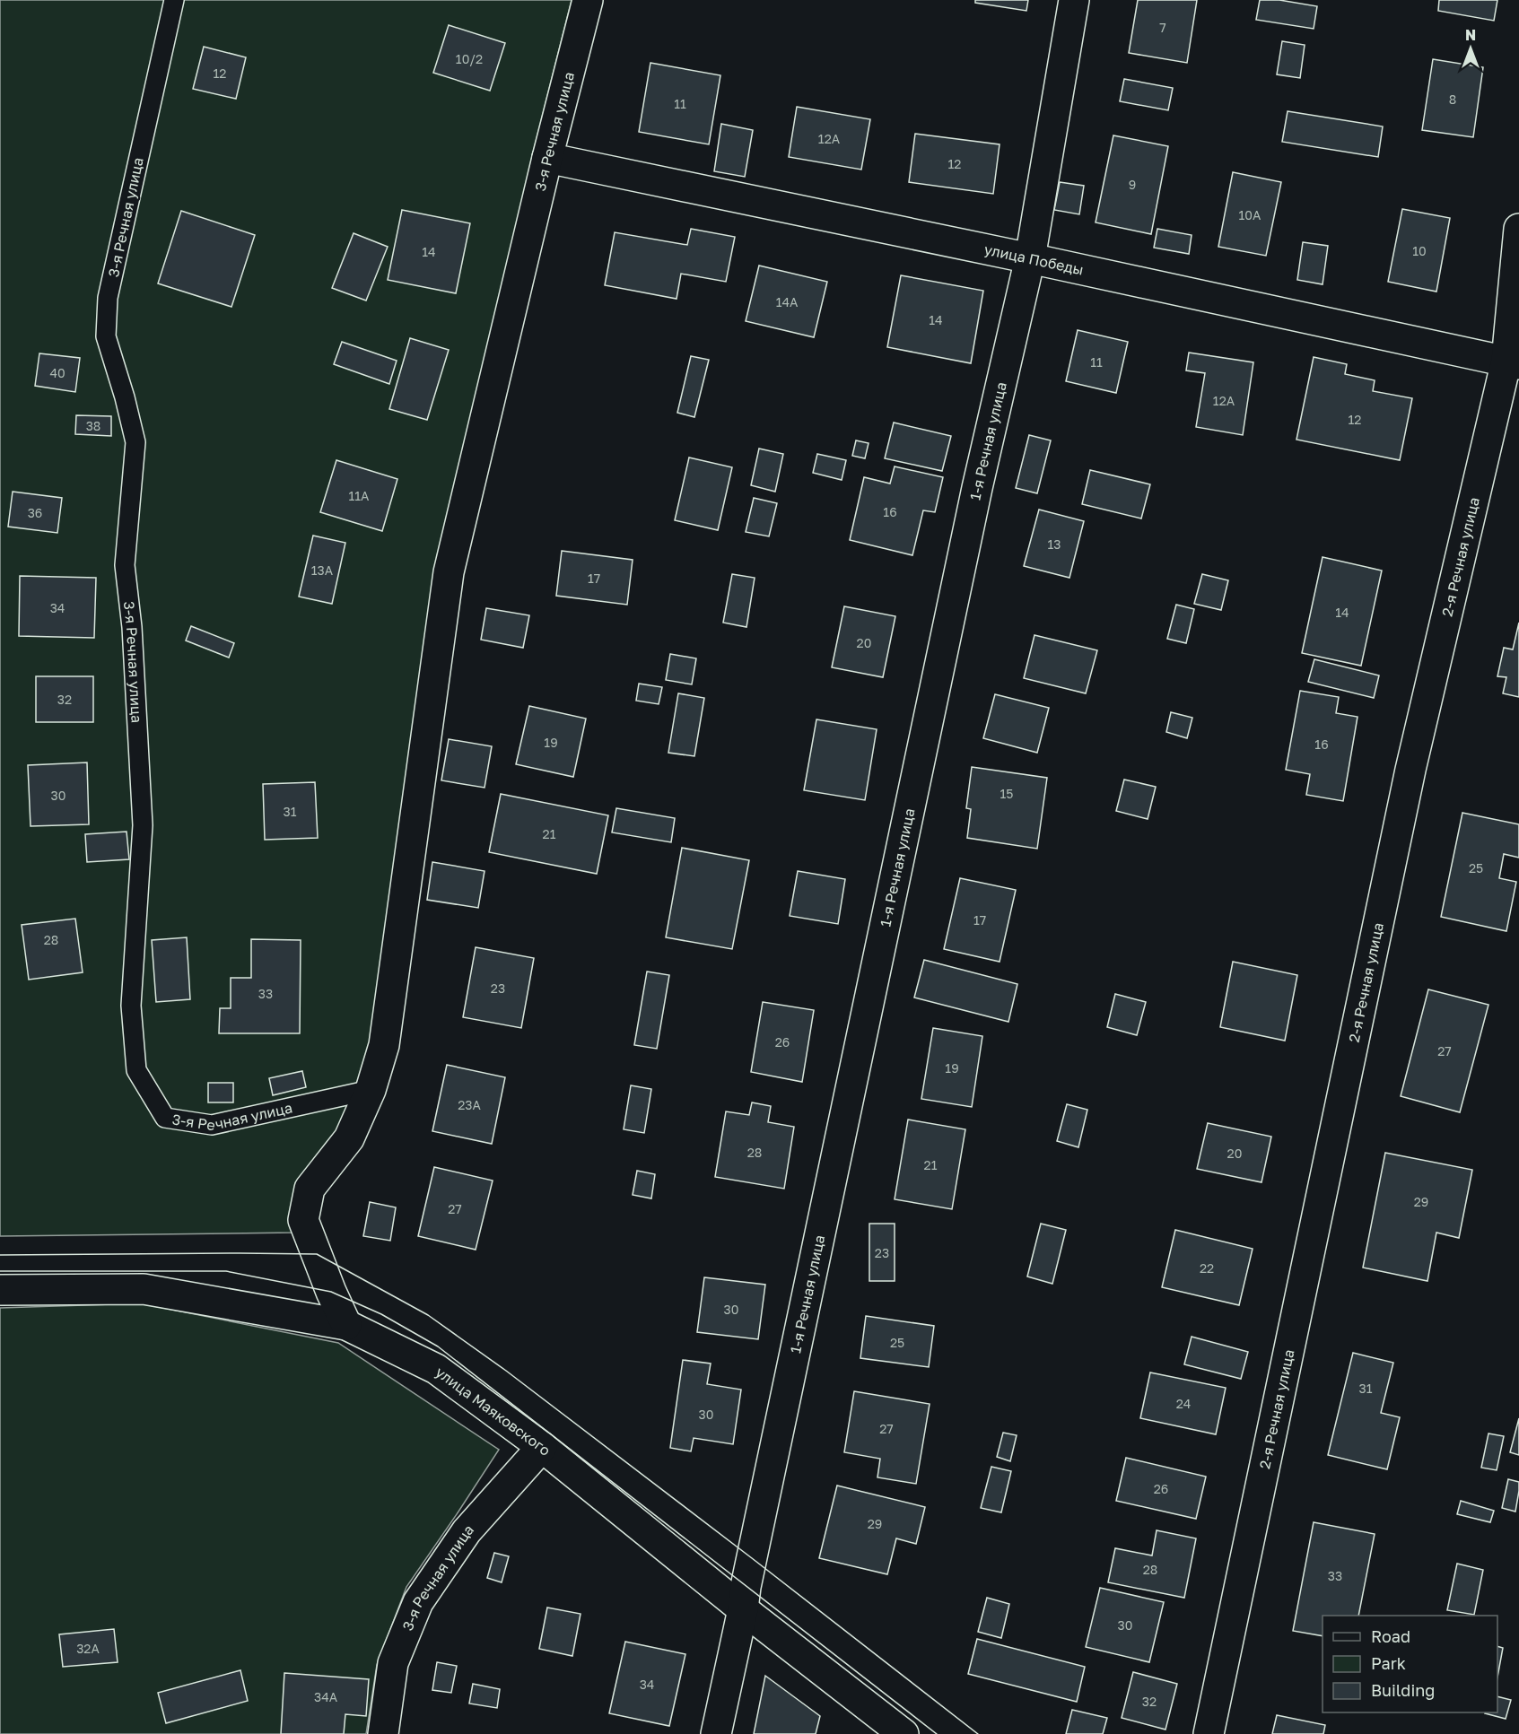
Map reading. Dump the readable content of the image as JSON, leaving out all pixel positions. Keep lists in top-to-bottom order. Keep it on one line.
{"streets":{"street":["3-я Речная улица","улица Победы","1-я Речная улица","2-я Речная улица","улица Маяковского"]},"crossings":[["3-я Речная улица","улица Победы"],["3-я Речная улица","улица Маяковского"],["улица Победы","1-я Речная улица"],["улица Победы","2-я Речная улица"],["1-я Речная улица","улица Маяковского"]],"house_numbers":["7","10/2","12","8","11","12А","12","9","10А","10","14","14А","14","11","40","12А","12","38","11А","16","36","13","13А","17","34","14","20","32","19","16","15","30","31","21","25","17","28","23","33","26","27","19","23А","28","20","21","29","27","23","22","30","25","31","24","30","27","26","29","28","33","30","32А","34","34А","32"],"legend":["Road","Park","Building"],"north":"top"}
